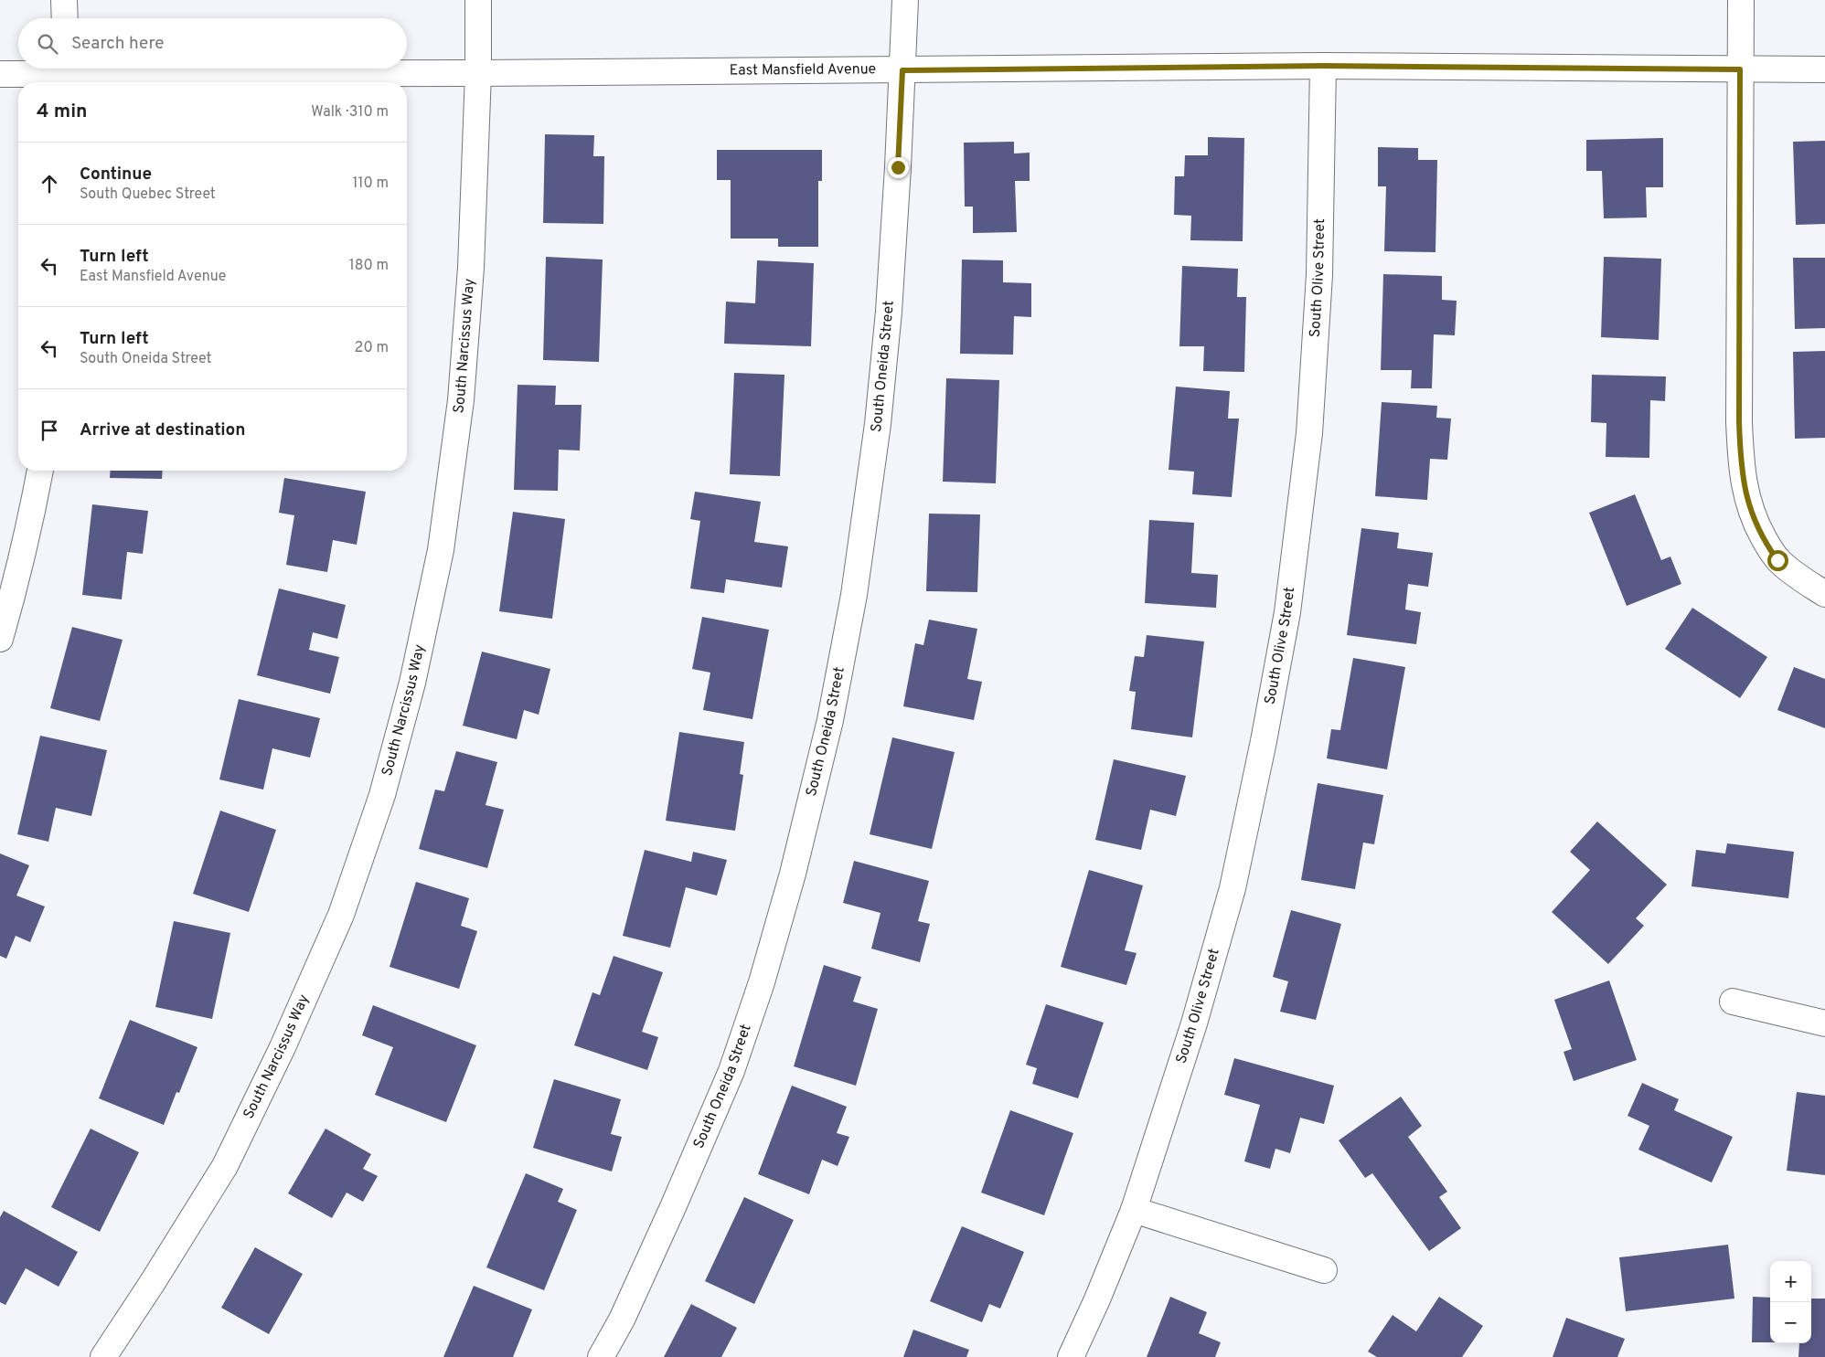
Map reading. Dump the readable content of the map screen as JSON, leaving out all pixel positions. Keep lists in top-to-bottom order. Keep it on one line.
{"streets":{"street":["East Mansfield Avenue","South Olive Street","South Narcissus Way","South Oneida Street"]},"crossings":[["East Mansfield Avenue","South Olive Street"],["East Mansfield Avenue","South Narcissus Way"],["East Mansfield Avenue","South Oneida Street"]],"page":{"search":"Search here","heading":["4 min","Walk · 310 m"],"list":[["Continue","South Quebec Street","110 m"],["Turn left","East Mansfield Avenue","180 m"],["Turn left","South Oneida Street","20 m"],"Arrive at destination"],"map_buttons":["+","−"]}}
